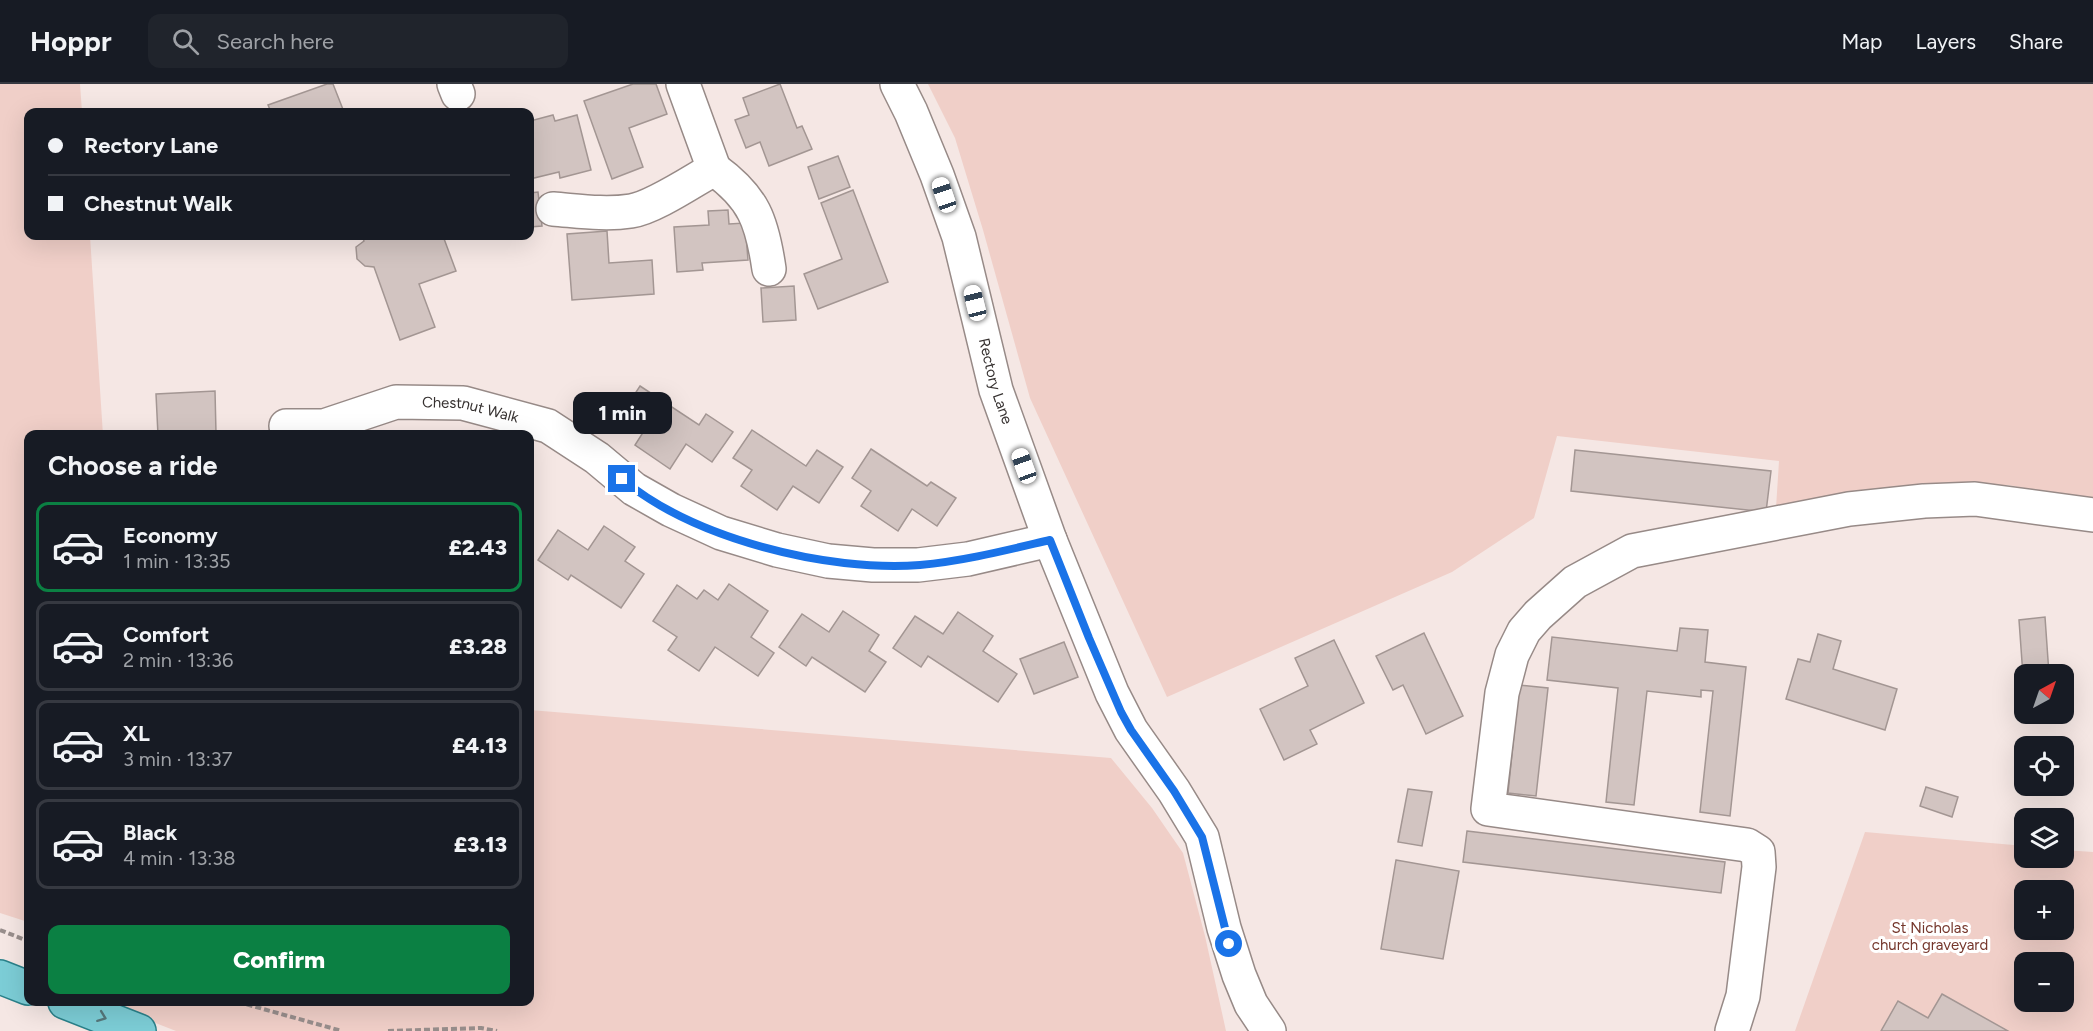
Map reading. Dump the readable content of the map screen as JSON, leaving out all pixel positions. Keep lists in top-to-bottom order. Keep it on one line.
{"streets":{"street":["Rectory Lane","Chestnut Walk"]},"crossings":[["Rectory Lane","Chestnut Walk"]],"parks":["St Nicholas church graveyard"],"north":"top right","page":{"header":"Hoppr","search":"Search here","nav":["Map","Layers","Share"],"banner":["Rectory Lane","Chestnut Walk"],"bubble":"1 min","heading":"Choose a ride","list":[{"name":"Economy","note":"1 min · 13:35","value":"£2.43"},{"name":"Comfort","note":"2 min · 13:36","value":"£3.28"},{"name":"XL","note":"3 min · 13:37","value":"£4.13"},{"name":"Black","note":"4 min · 13:38","value":"£3.13"}],"map_buttons":["+","−"],"buttons":"Confirm"}}
